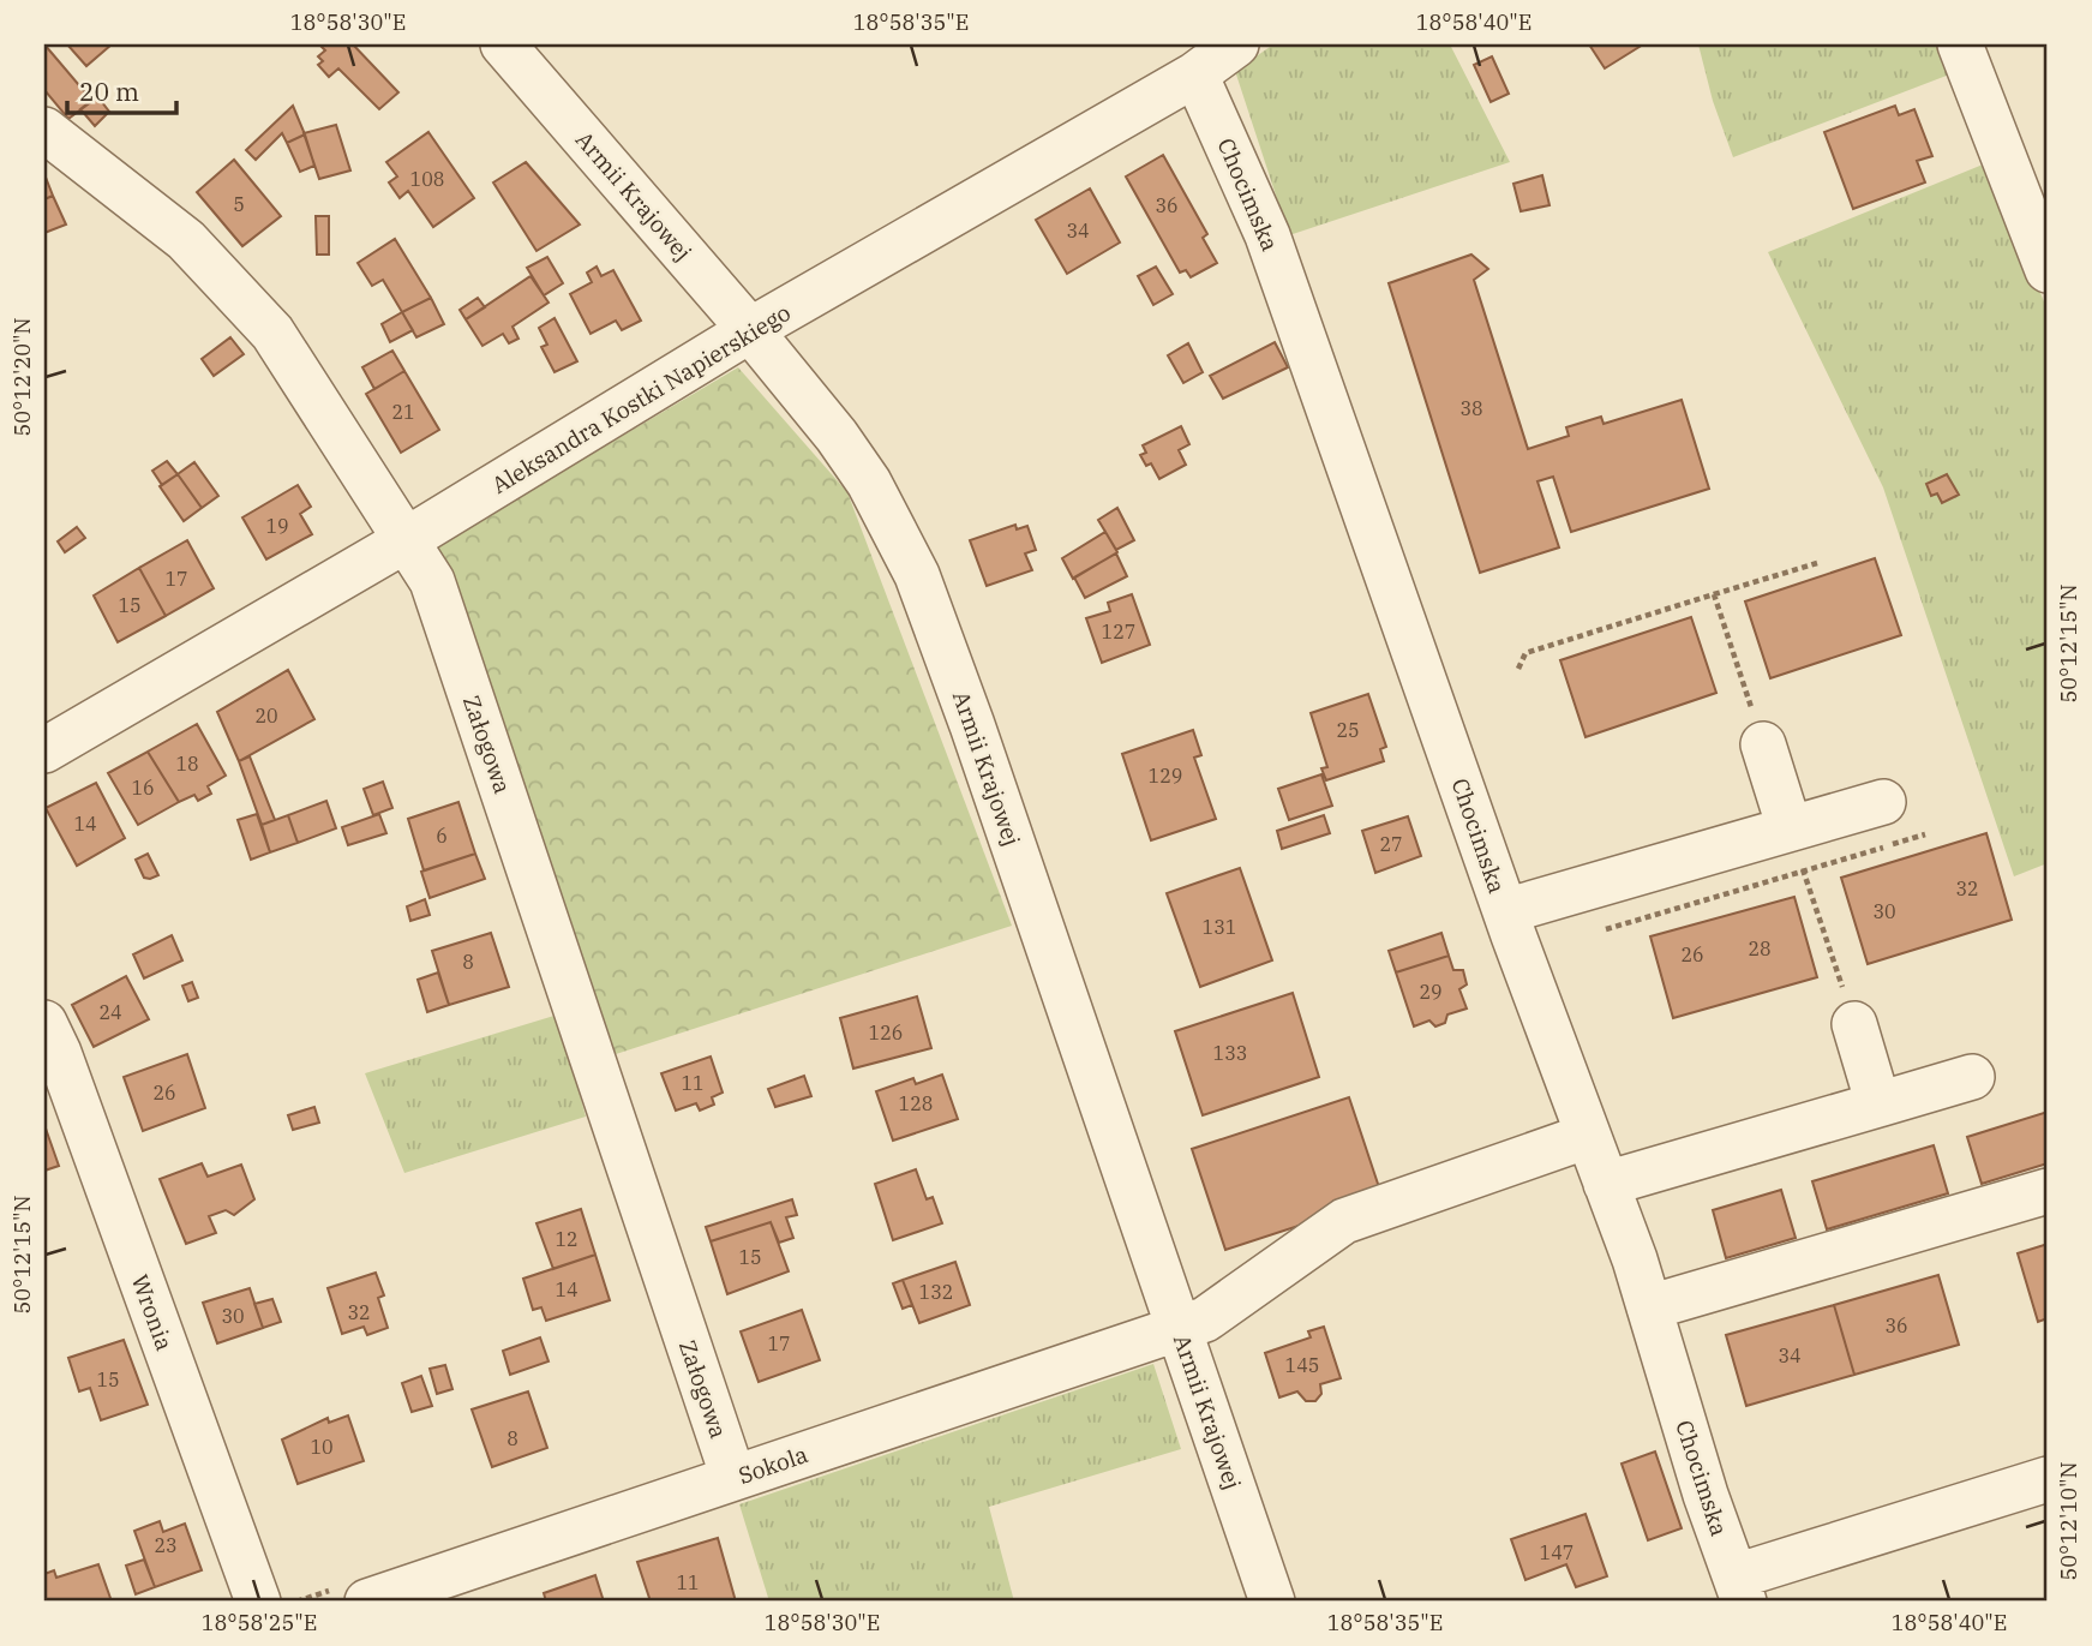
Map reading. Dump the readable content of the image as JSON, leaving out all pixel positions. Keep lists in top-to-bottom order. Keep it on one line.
{"streets":{"street":["Chocimska","Armii Krajowej","Aleksandra Kostki Napierskiego","Załogowa","Wronia","Sokola"]},"crossings":[["Chocimska","Aleksandra Kostki Napierskiego"],["Chocimska","Sokola"],["Armii Krajowej","Aleksandra Kostki Napierskiego"],["Armii Krajowej","Sokola"],["Aleksandra Kostki Napierskiego","Załogowa"],["Załogowa","Sokola"]],"house_numbers":["108","5","36","34","38","21","19","17","15","127","20","25","18","129","16","14","6","27","32","30","131","28","26","8","29","24","126","133","11","26","128","12","15","14","132","32","30","36","17","34","145","15","8","10","23","147","11"],"scale_bar":"20 m","coordinates":["18°58'30\"E","18°58'35\"E","18°58'40\"E","50°12'20\"N","50°12'15\"N","50°12'10\"N","18°58'25\"E"]}
